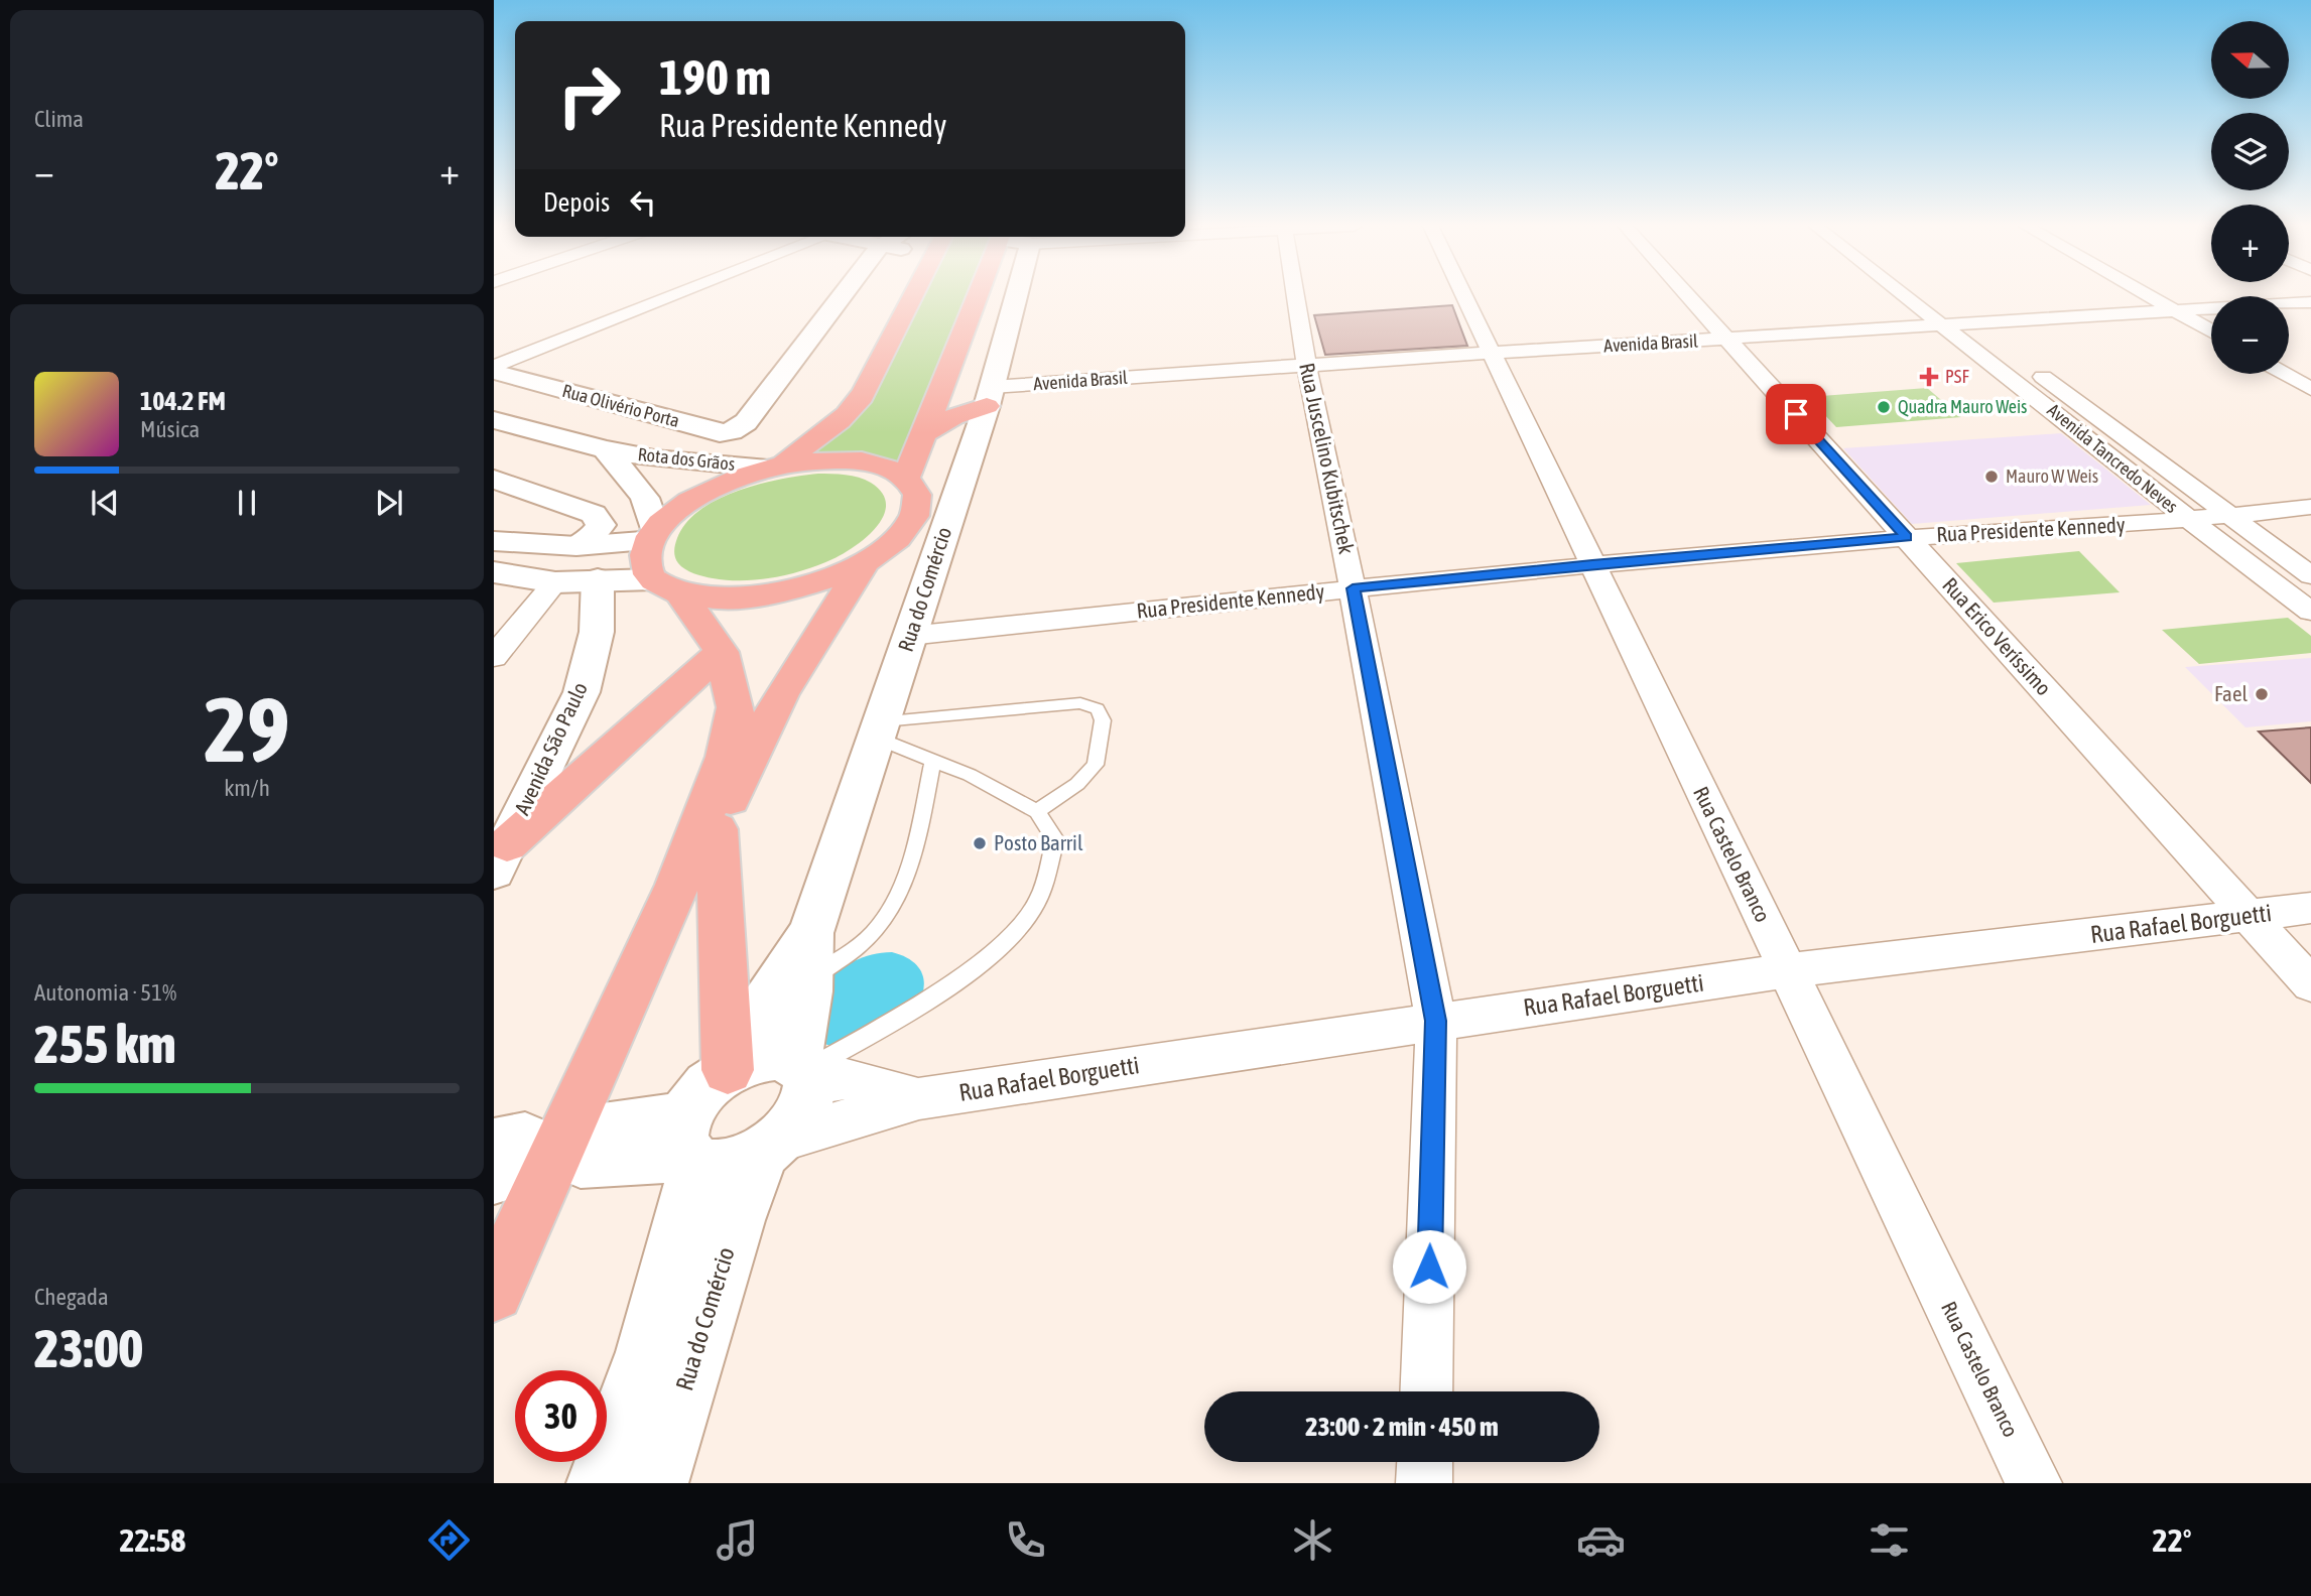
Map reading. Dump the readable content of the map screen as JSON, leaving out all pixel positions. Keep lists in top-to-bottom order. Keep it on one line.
{"streets":{"street":["Avenida Brasil","Rua Olivério Porta","Rua Juscelino Kubitschek","Avenida Tancredo Neves","Rota dos Grãos","Rua Presidente Kennedy","Rua do Comércio","Rua Erico Veríssimo","Avenida São Paulo","Rua Castelo Branco","Rua Rafael Borguetti"]},"crossings":[["Avenida Brasil","Rua Juscelino Kubitschek"],["Avenida Brasil","Avenida Tancredo Neves"],["Avenida Brasil","Rua do Comércio"],["Avenida Brasil","Rua Erico Veríssimo"],["Avenida Brasil","Rua Castelo Branco"],["Rua Juscelino Kubitschek","Rua Presidente Kennedy"],["Rua Juscelino Kubitschek","Rua Rafael Borguetti"],["Avenida Tancredo Neves","Rua Presidente Kennedy"],["Rua Presidente Kennedy","Rua do Comércio"],["Rua Presidente Kennedy","Rua Erico Veríssimo"],["Rua Presidente Kennedy","Rua Castelo Branco"],["Rua do Comércio","Rua Rafael Borguetti"],["Rua Erico Veríssimo","Rua Rafael Borguetti"],["Rua Castelo Branco","Rua Rafael Borguetti"]],"places":{"health":["PSF"],"other":["Quadra Mauro Weis","Mauro W Weis","Fael","Posto Barril"]},"north":"left","page":{"tile":["Clima",["29","km/h"],["Autonomia · 51%","255 km"],["Chegada","23:00"]],"map_buttons":["+","−"],"turn":["190 m","Rua Presidente Kennedy"],"heat":["−","22°","+"],"then":"Depois","song":["104.2 FM","Música"],"limit":"30","trip":"23:00 · 2 min · 450 m","tabs":["22:58","22°"]}}
